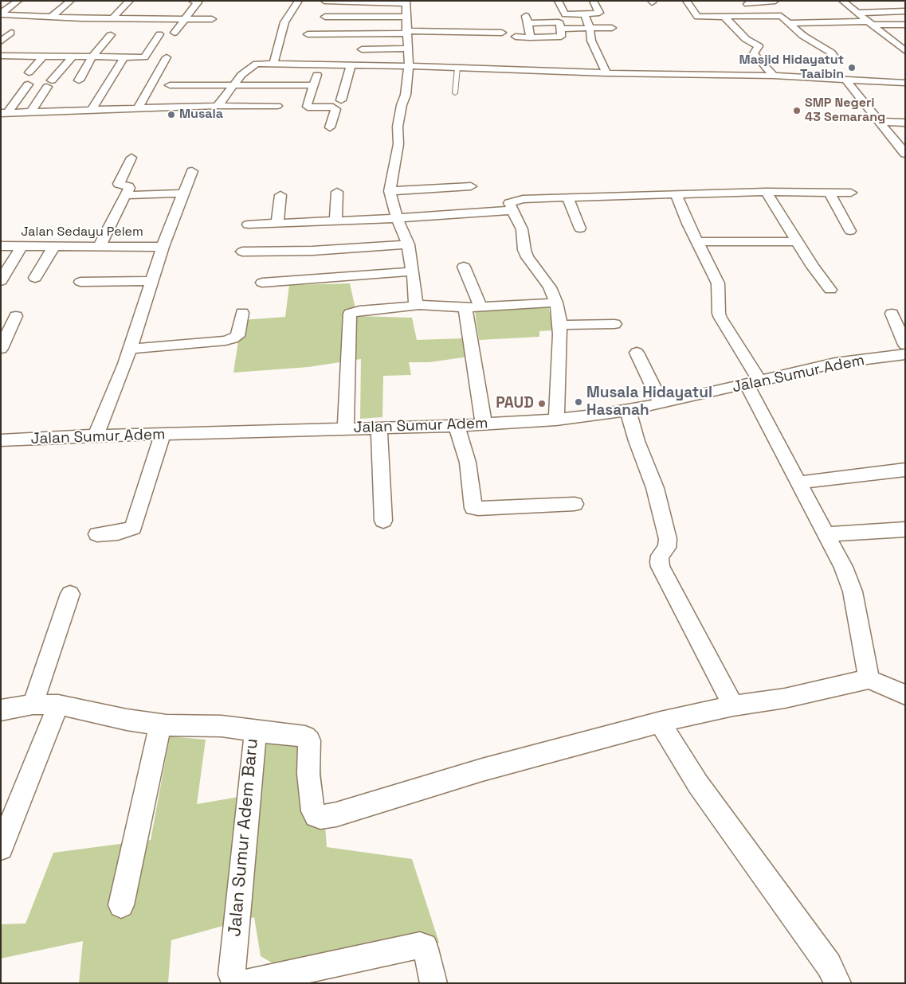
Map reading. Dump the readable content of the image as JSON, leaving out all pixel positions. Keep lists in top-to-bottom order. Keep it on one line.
{"streets":{"street":["Jalan Sedayu Pelem","Jalan Sumur Adem","Jalan Sumur Adem Baru"]},"places":["Masjid Hidayatut Taaibin","SMP Negeri 43 Semarang","Musala","Musala Hidayatul Hasanah","PAUD"]}
